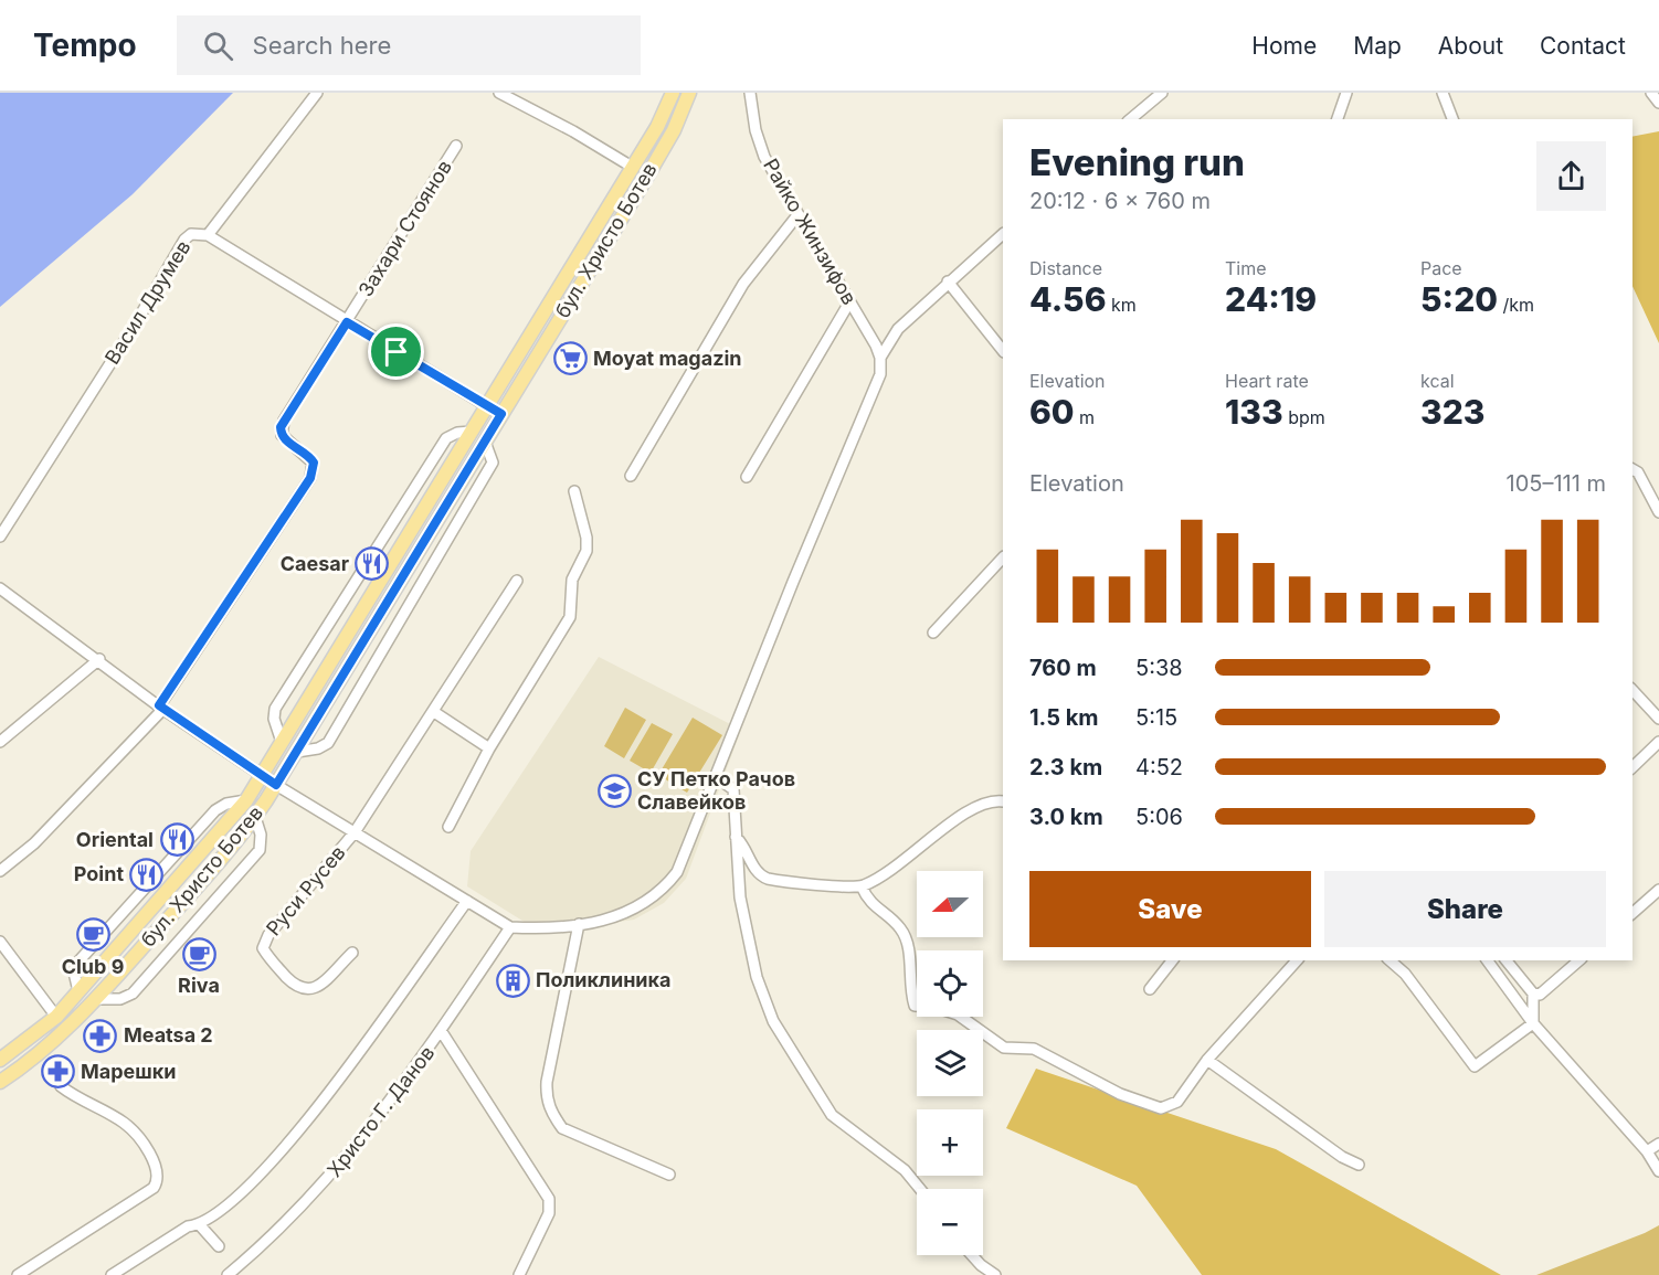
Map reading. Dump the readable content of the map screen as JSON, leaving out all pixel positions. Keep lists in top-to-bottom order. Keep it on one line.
{"streets":{"main road":["бул. Христо Ботев"],"street":["Захари Стоянов","Райко Жинзифов","Васил Друмев","Руси Русев","Христо Г. Данов"]},"places":{"supermarket":["Moyat magazin"],"restaurant":["Caesar","Oriental","Point"],"school or university":["СУ Петко Рачов Славейков"],"cafe":["Club 9","Riva"],"building":["Поликлиника"],"pharmacy":["Meatsa 2","Марешки"]},"north":"left","page":{"header":"Tempo","search":"Search here","nav":["Home","Map","About","Contact"],"heading":["Evening run","20:12 · 6 × 760 m"],"stats":[["Distance","4.56 km"],["Time","24:19"],["Pace","5:20 /km"],["Elevation","60 m"],["Heart rate","133 bpm"],["kcal","323"]],"chart":["Elevation","105–111 m"],"list":[{"name":"760 m","note":"5:38"},{"name":"1.5 km","note":"5:15"},{"name":"2.3 km","note":"4:52"},{"name":"3.0 km","note":"5:06"}],"buttons":["Save","Share"],"map_buttons":["+","−"]}}
